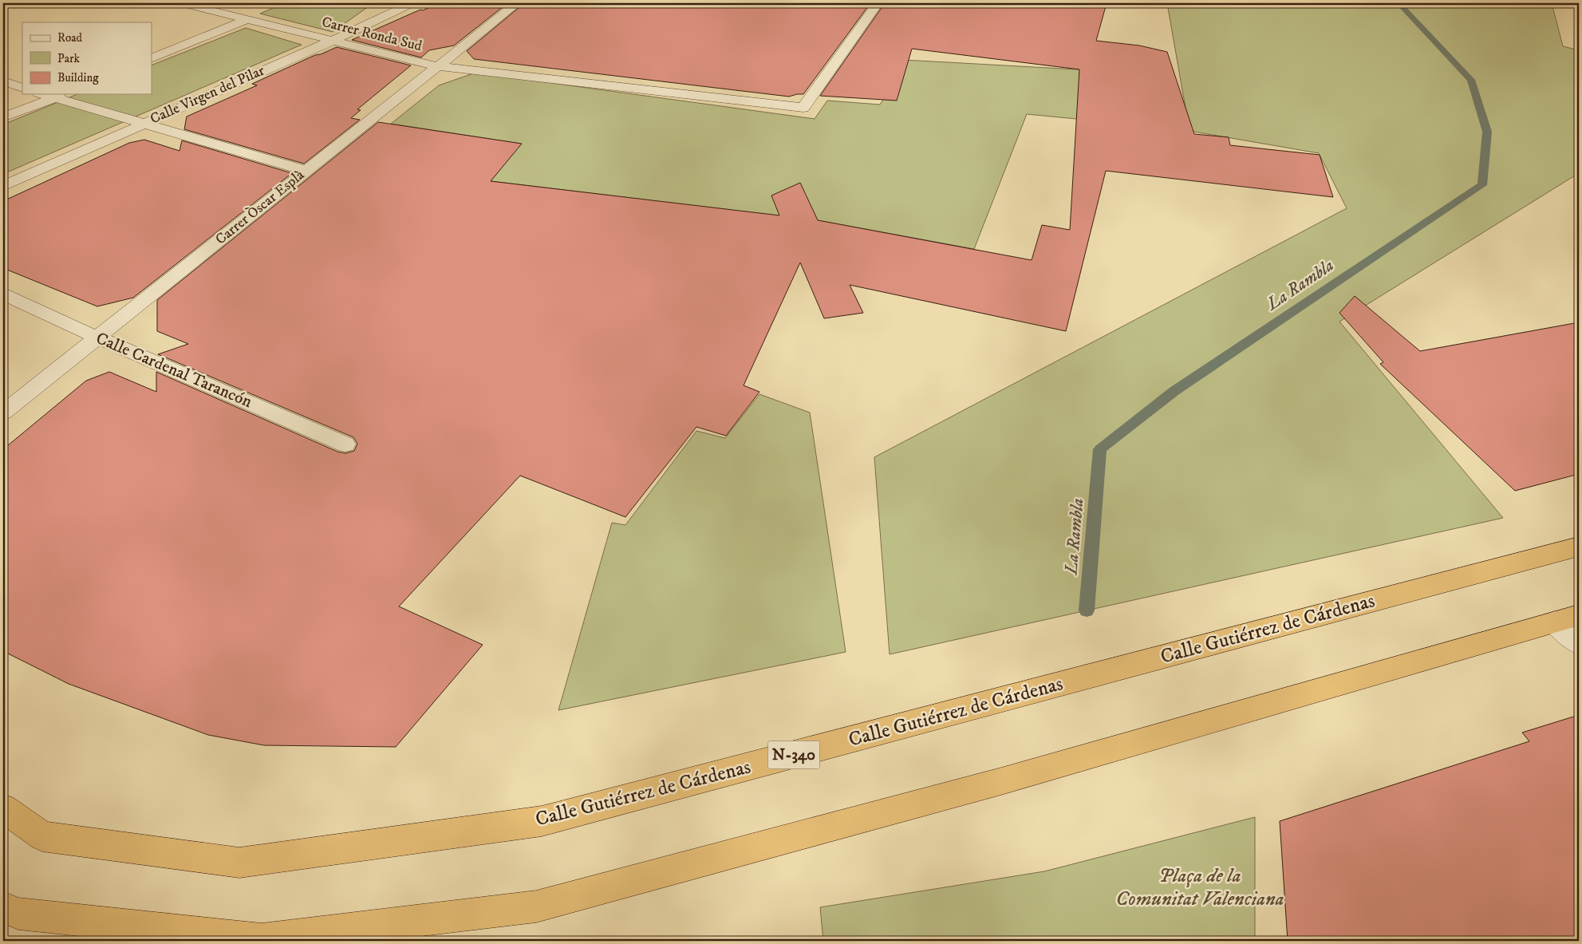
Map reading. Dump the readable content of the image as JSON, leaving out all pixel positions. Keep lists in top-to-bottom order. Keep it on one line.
{"streets":{"highway":["Calle Gutiérrez de Cárdenas","N-340"],"street":["Carrer Ronda Sud","Calle Virgen del Pilar","Carrer Òscar Esplà","Calle Cardenal Tarancón"]},"crossings":[["Carrer Ronda Sud","Calle Virgen del Pilar"],["Carrer Ronda Sud","Carrer Òscar Esplà"],["Carrer Òscar Esplà","Calle Cardenal Tarancón"]],"water":["La Rambla"],"parks":["Plaça de la Comunitat Valenciana"],"legend":["Road","Park","Building"]}
